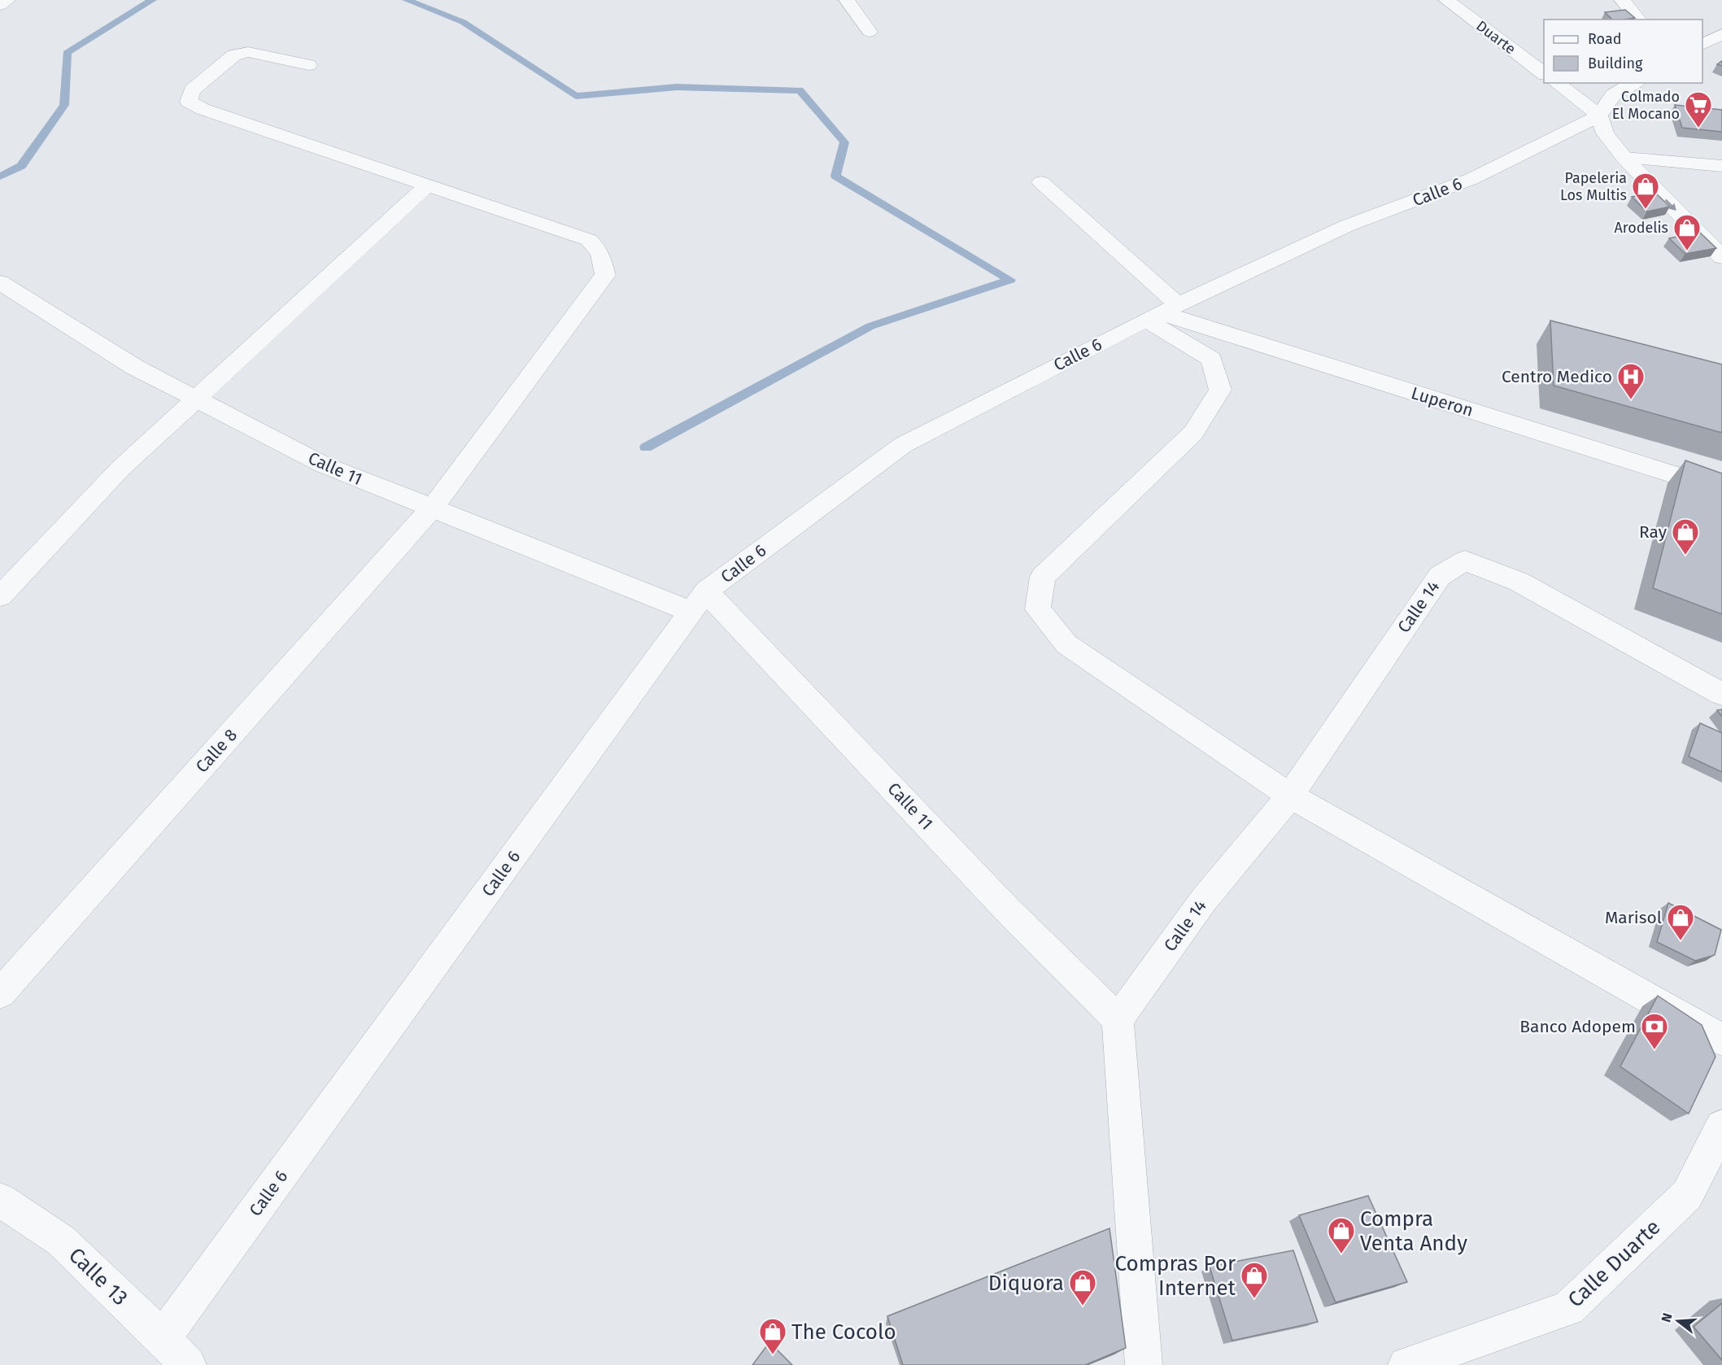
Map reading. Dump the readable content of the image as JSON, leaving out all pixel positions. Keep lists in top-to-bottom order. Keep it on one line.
{"streets":{"street":["Duarte","Calle 6","Luperon","Calle 11","Calle 14","Calle 8","Calle Duarte","Calle 13"]},"crossings":[["Calle 6","Luperon"],["Calle 6","Calle 11"],["Calle 6","Calle 13"],["Calle 11","Calle 14"],["Calle 11","Calle 8"]],"places":{"supermarket":["Colmado El Mocano"],"shop":["Papeleria Los Multis","Arodelis","Ray","Marisol","Compra Venta Andy","Compras Por Internet","Diquora","The Cocolo"],"hospital":["Centro Medico"],"bank":["Banco Adopem"]},"legend":["Road","Building"],"north":"left"}
